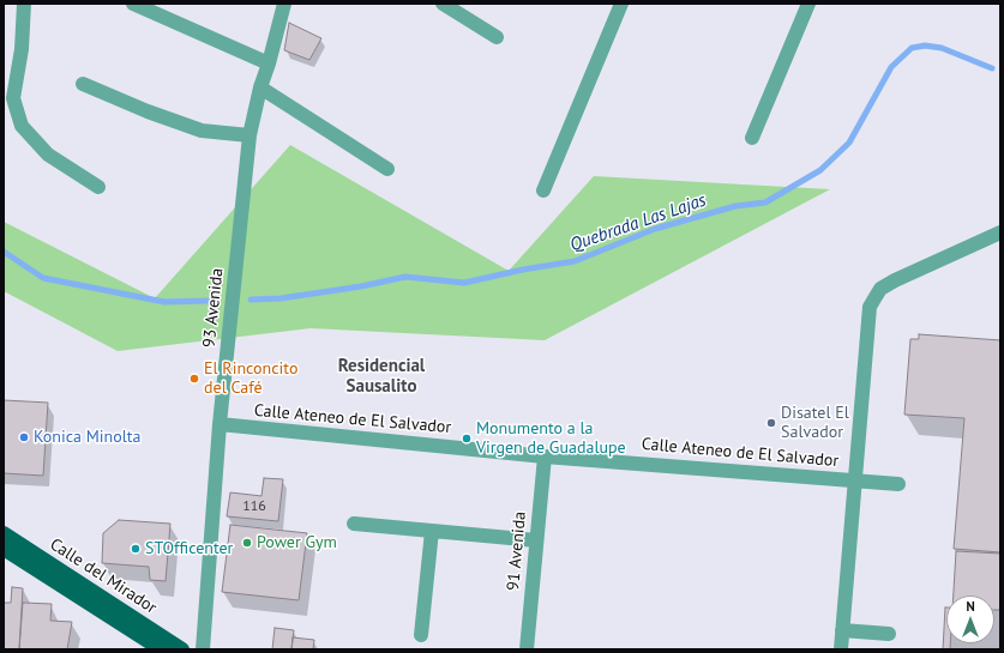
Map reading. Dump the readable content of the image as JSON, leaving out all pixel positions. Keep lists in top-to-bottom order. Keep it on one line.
{"streets":{"main road":["Calle del Mirador"],"street":["93 Avenida","Calle Ateneo de El Salvador","91 Avenida"]},"crossings":[["93 Avenida","Calle Ateneo de El Salvador"],["Calle Ateneo de El Salvador","91 Avenida"]],"districts":["Residencial Sausalito"],"water":["Quebrada Las Lajas"],"places":["El Rinconcito del Café","Disatel El Salvador","Konica Minolta","Monumento a la Virgen de Guadalupe","Power Gym","STOfficenter"],"house_numbers":["116"],"north":"top"}
